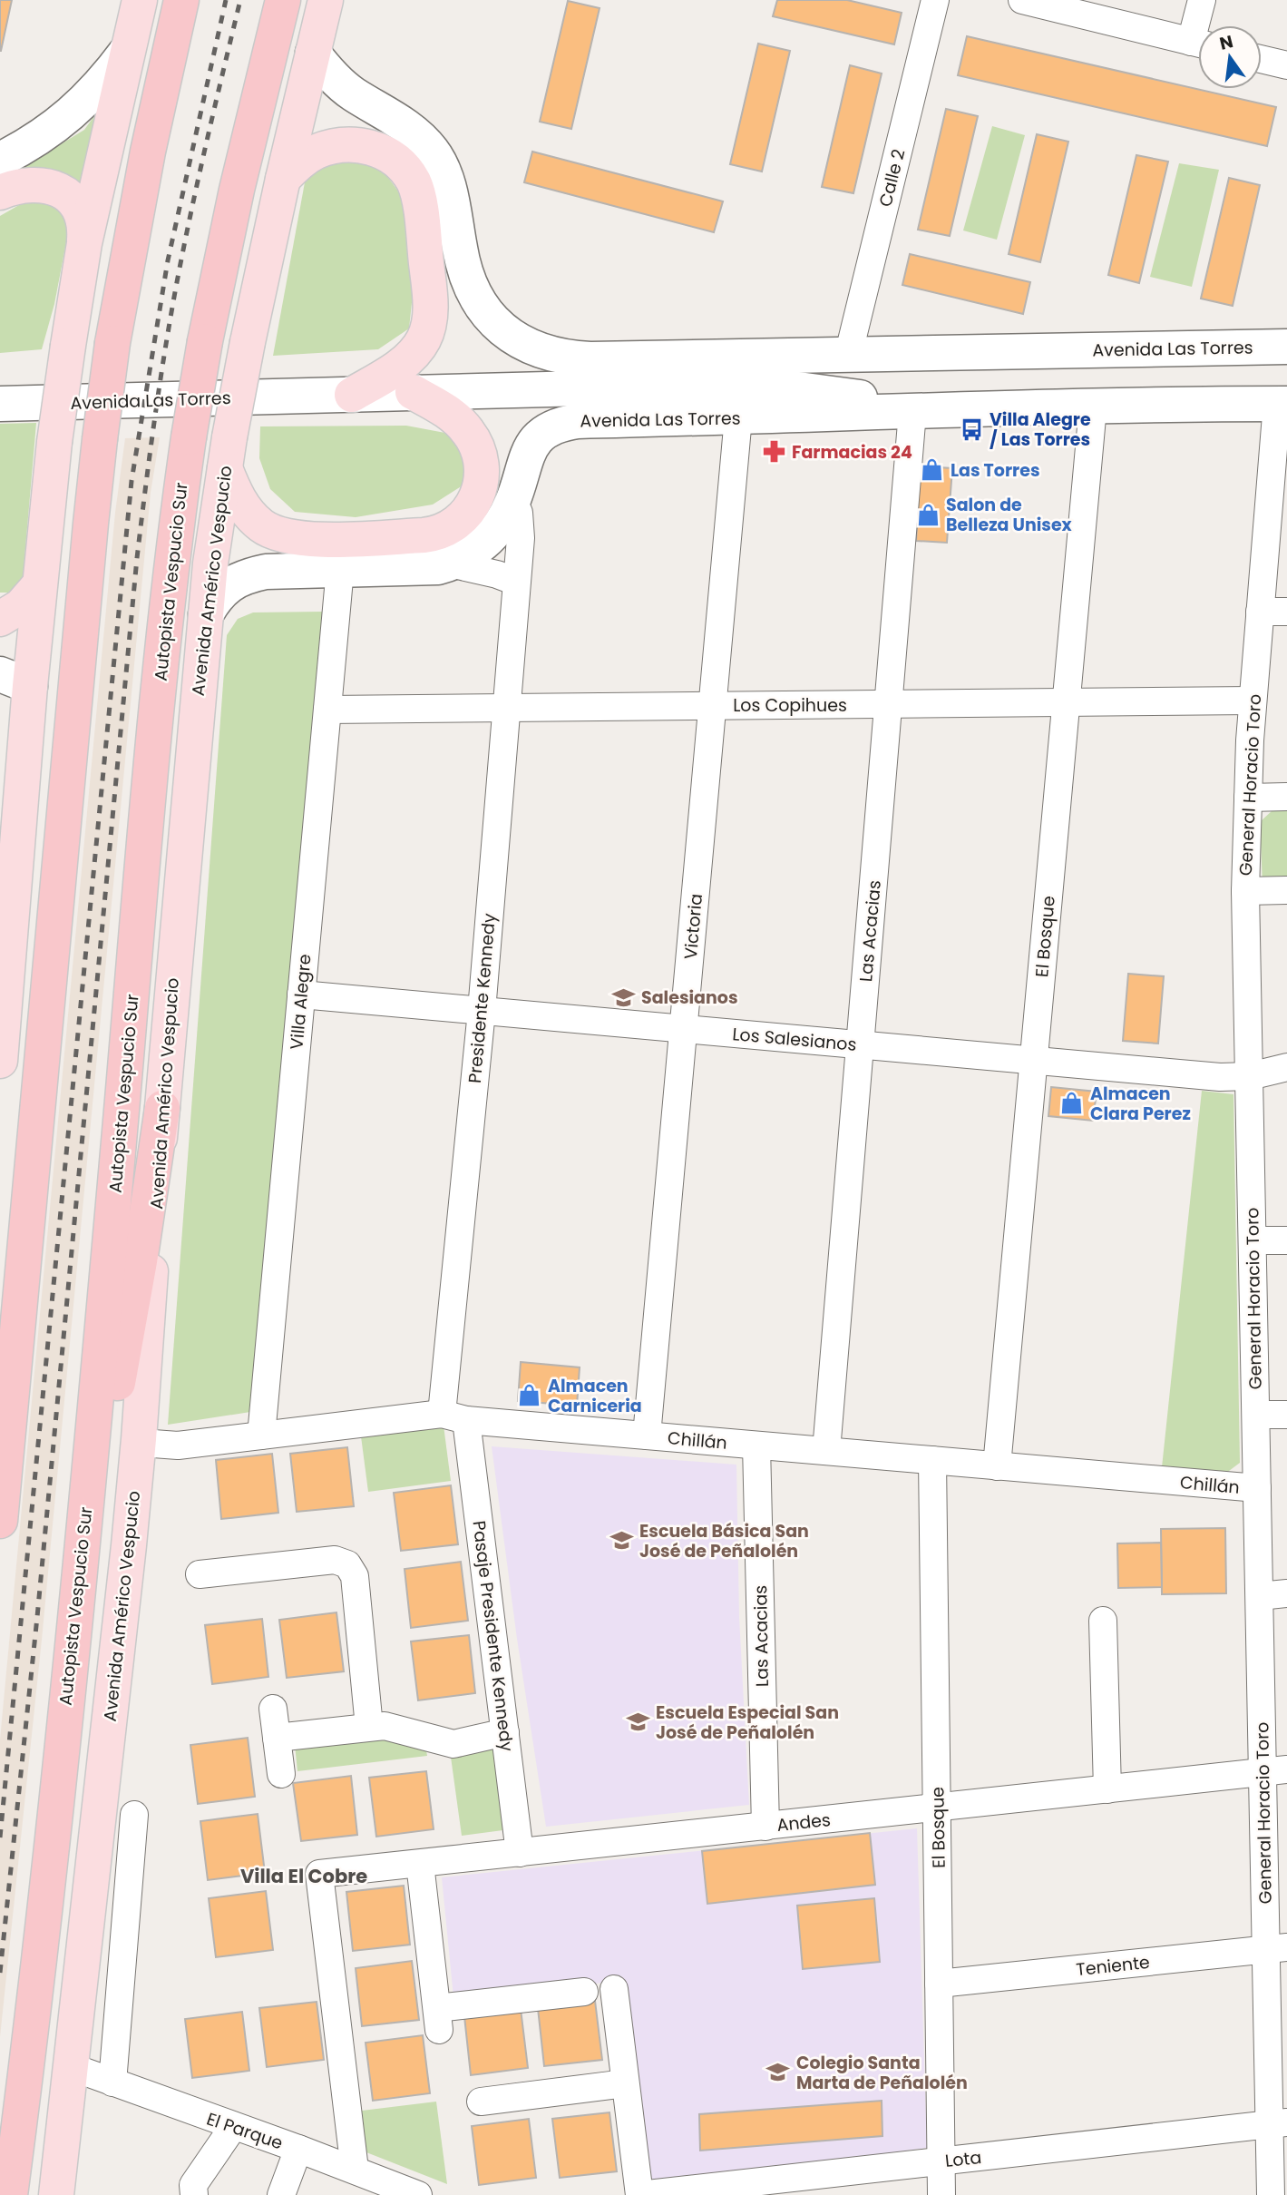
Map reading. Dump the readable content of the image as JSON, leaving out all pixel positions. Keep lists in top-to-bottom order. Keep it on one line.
{"streets":{"highway":["Autopista Vespucio Sur"],"main road":["Avenida Las Torres","Avenida Américo Vespucio"],"street":["Calle 2","Los Copihues","General Horacio Toro","Victoria","Las Acacias","El Bosque","Presidente Kennedy","Villa Alegre","Los Salesianos","Chillán","Pasaje Presidente Kennedy","Andes","Teniente","El Parque","Lota"]},"crossings":[["Calle 2","Avenida Las Torres"],["Avenida Las Torres","Avenida Américo Vespucio"],["Avenida Las Torres","General Horacio Toro"],["Avenida Las Torres","Victoria"],["Avenida Las Torres","Las Acacias"],["Avenida Las Torres","El Bosque"],["Avenida Las Torres","Presidente Kennedy"],["Avenida Las Torres","Villa Alegre"],["Avenida Américo Vespucio","Chillán"],["Avenida Américo Vespucio","El Parque"],["Los Copihues","General Horacio Toro"],["Los Copihues","Victoria"],["Los Copihues","Las Acacias"],["Los Copihues","El Bosque"],["Los Copihues","Presidente Kennedy"],["Los Copihues","Villa Alegre"],["General Horacio Toro","Los Salesianos"],["General Horacio Toro","Chillán"],["General Horacio Toro","Andes"],["General Horacio Toro","Teniente"],["General Horacio Toro","Lota"],["Victoria","Los Salesianos"],["Victoria","Chillán"],["Las Acacias","Los Salesianos"],["Las Acacias","Chillán"],["Las Acacias","Andes"],["El Bosque","Los Salesianos"],["El Bosque","Chillán"],["El Bosque","Andes"],["El Bosque","Teniente"],["El Bosque","Lota"],["Presidente Kennedy","Los Salesianos"],["Presidente Kennedy","Chillán"],["Presidente Kennedy","Pasaje Presidente Kennedy"],["Villa Alegre","Los Salesianos"],["Villa Alegre","Chillán"],["Chillán","Pasaje Presidente Kennedy"],["Pasaje Presidente Kennedy","Andes"],["Andes","El Parque"]],"districts":["Villa El Cobre"],"places":{"bus stop":["Villa Alegre / Las Torres"],"pharmacy":["Farmacias 24"],"shop":["Las Torres","Salon de Belleza Unisex","Almacen Clara Perez","Almacen Carniceria"],"school or university":["Salesianos","Escuela Básica San José de Peñalolén","Escuela Especial San José de Peñalolén","Colegio Santa Marta de Peñalolén"]},"north":"top"}
